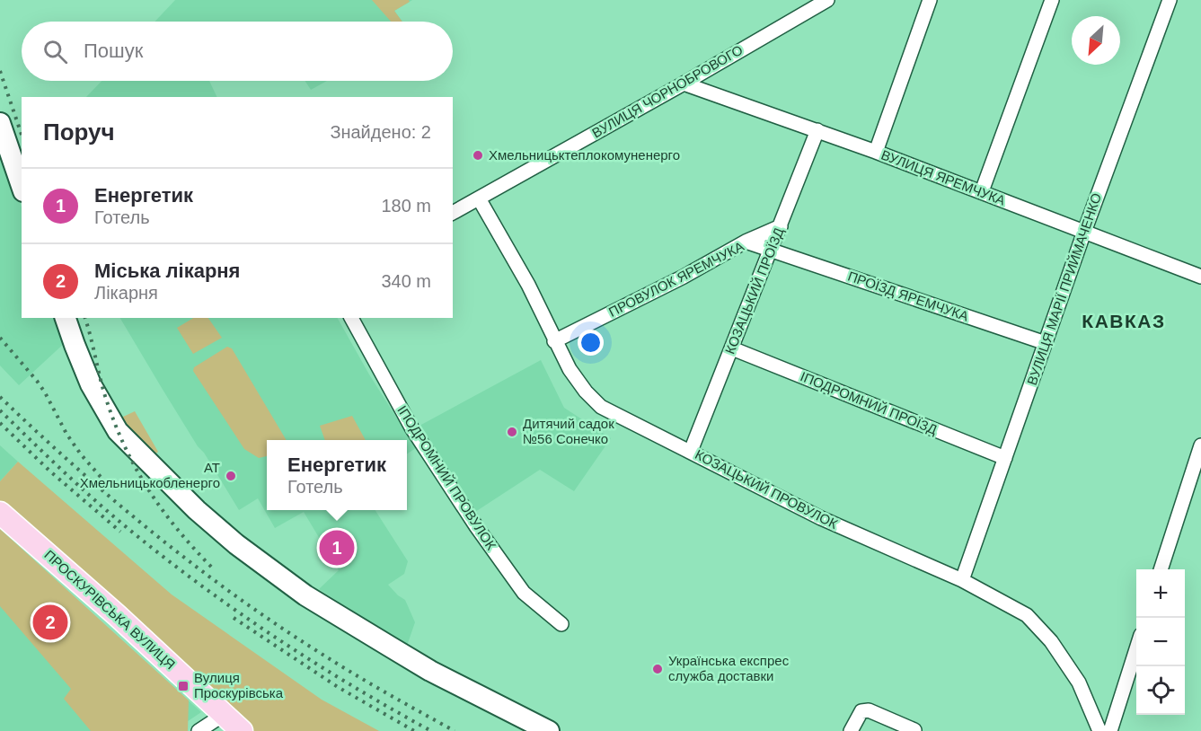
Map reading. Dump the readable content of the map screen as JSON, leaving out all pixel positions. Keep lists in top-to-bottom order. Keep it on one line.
{"streets":{"main road":["ПРОСКУРІВСЬКА ВУЛИЦЯ"],"street":["ВУЛИЦЯ ЧОРНОБРОВОГО","ВУЛИЦЯ ЯРЕМЧУКА","ПРОВУЛОК ЯРЕМЧУКА","ВУЛИЦЯ МАРІЇ ПРИЙМАЧЕНКО","КОЗАЦЬКИЙ ПРОЇЗД","ПРОЇЗД ЯРЕМЧУКА","ІПОДРОМНИЙ ПРОЇЗД","ІПОДРОМНИЙ ПРОВУЛОК","КОЗАЦЬКИЙ ПРОВУЛОК"]},"crossings":[["ВУЛИЦЯ ЧОРНОБРОВОГО","ВУЛИЦЯ ЯРЕМЧУКА"],["ВУЛИЦЯ ЧОРНОБРОВОГО","КОЗАЦЬКИЙ ПРОВУЛОК"],["ВУЛИЦЯ ЯРЕМЧУКА","ВУЛИЦЯ МАРІЇ ПРИЙМАЧЕНКО"],["ВУЛИЦЯ ЯРЕМЧУКА","КОЗАЦЬКИЙ ПРОЇЗД"],["ПРОВУЛОК ЯРЕМЧУКА","КОЗАЦЬКИЙ ПРОЇЗД"],["ПРОВУЛОК ЯРЕМЧУКА","ПРОЇЗД ЯРЕМЧУКА"],["ПРОВУЛОК ЯРЕМЧУКА","КОЗАЦЬКИЙ ПРОВУЛОК"],["ВУЛИЦЯ МАРІЇ ПРИЙМАЧЕНКО","ПРОЇЗД ЯРЕМЧУКА"],["ВУЛИЦЯ МАРІЇ ПРИЙМАЧЕНКО","ІПОДРОМНИЙ ПРОЇЗД"],["ВУЛИЦЯ МАРІЇ ПРИЙМАЧЕНКО","КОЗАЦЬКИЙ ПРОВУЛОК"],["КОЗАЦЬКИЙ ПРОЇЗД","ПРОЇЗД ЯРЕМЧУКА"],["КОЗАЦЬКИЙ ПРОЇЗД","ІПОДРОМНИЙ ПРОЇЗД"],["КОЗАЦЬКИЙ ПРОЇЗД","КОЗАЦЬКИЙ ПРОВУЛОК"]],"districts":["КАВКАЗ"],"places":{"other":["Хмельницьктеплокомуненерго","Дитячий садок №56 Сонечко","АТ Хмельницькобленерго","Українська експрес служба доставки"],"transit":["Вулиця Проскурівська"]},"north":"bottom left","page":{"search":"Пошук","heading":["Поруч","Знайдено: 2"],"list":[{"mark":"1","name":"Енергетик","note":"Готель","value":"180 m"},{"mark":"2","name":"Міська лікарня","note":"Лікарня","value":"340 m"}],"popup":["Енергетик","Готель"],"pins":["1","2"],"map_buttons":["+","−"]}}
